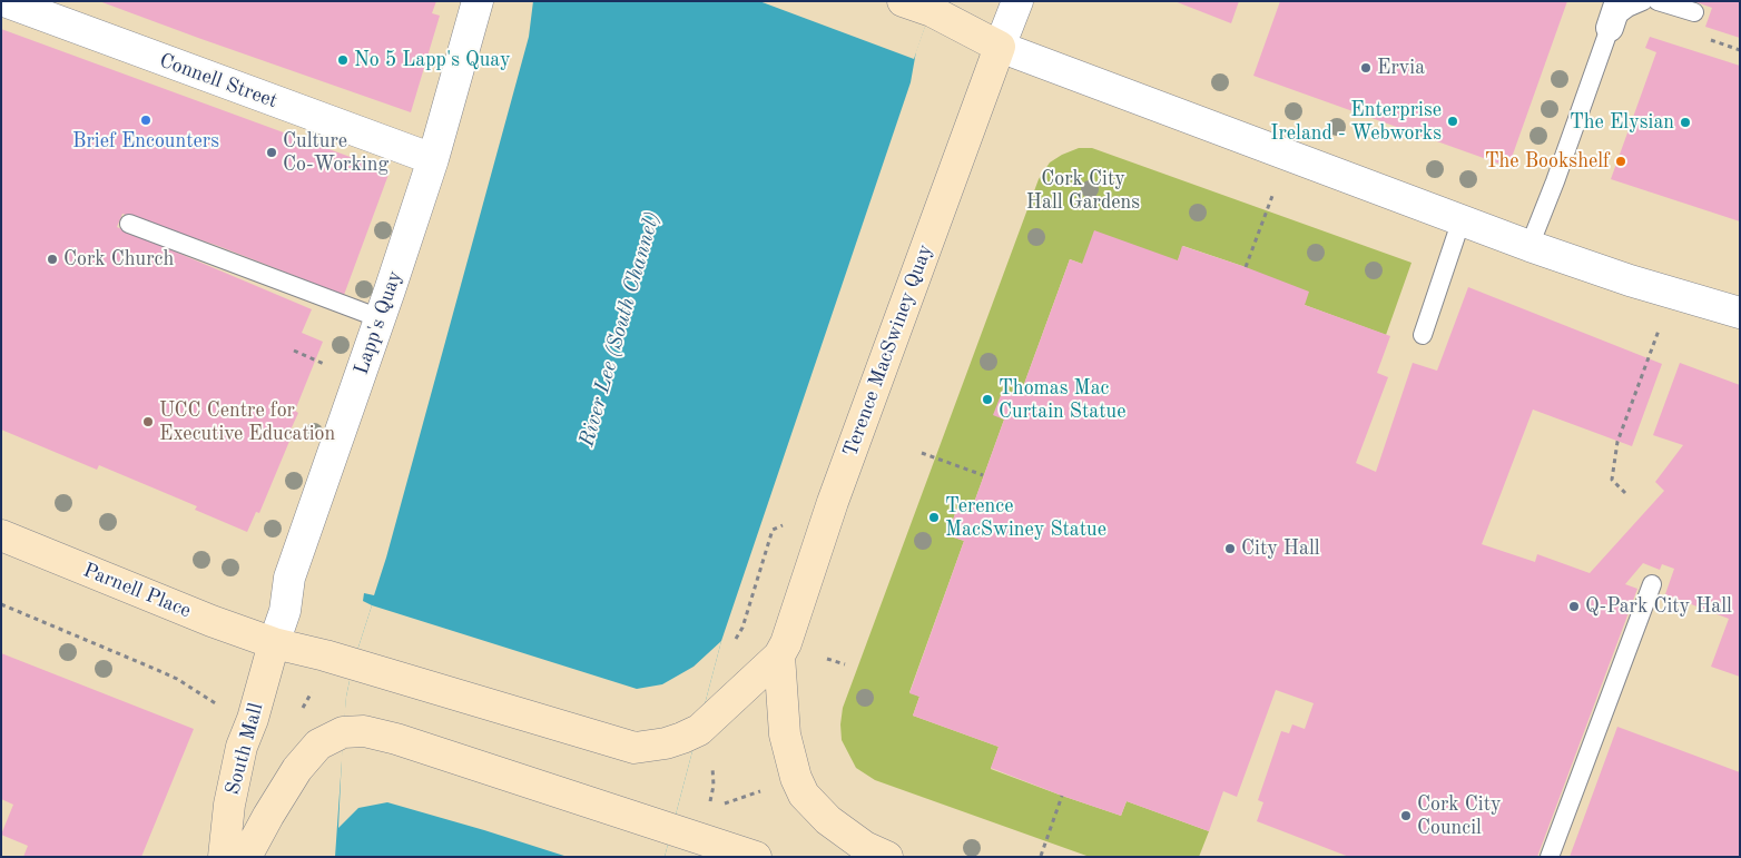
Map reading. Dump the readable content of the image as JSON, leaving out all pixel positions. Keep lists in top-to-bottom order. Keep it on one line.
{"streets":{"main road":["Terence MacSwiney Quay","Parnell Place","South Mall"],"street":["Connell Street","Lapp's Quay"]},"crossings":[["Connell Street","Lapp's Quay"],["Lapp's Quay","Parnell Place"],["Lapp's Quay","South Mall"],["Terence MacSwiney Quay","Parnell Place"],["Parnell Place","South Mall"]],"water":["River Lee (South Channel)"],"parks":["Cork City Hall Gardens"],"places":["No 5 Lapp's Quay","Ervia","Brief Encounters","Enterprise Ireland - Webworks","The Elysian","Culture Co-Working","The Bookshelf","Cork Church","Thomas Mac Curtain Statue","UCC Centre for Executive Education","Terence MacSwiney Statue","City Hall","Q-Park City Hall","Cork City Council"]}
